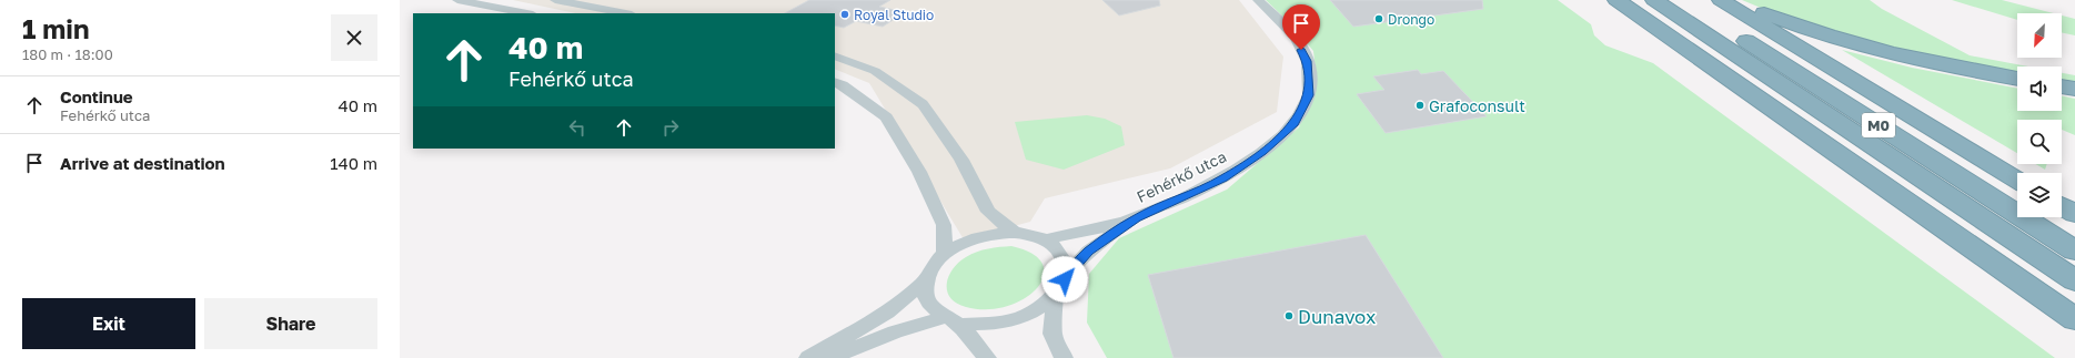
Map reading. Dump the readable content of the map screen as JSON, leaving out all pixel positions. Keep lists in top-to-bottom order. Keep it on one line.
{"streets":{"highway":["M0"],"street":["Fehérkő utca"]},"places":["Royal Studio","Drongo","Grafoconsult","Dunavox"],"north":"bottom left","page":{"heading":["1 min","180 m · 18:00"],"turn":["40 m","Fehérkő utca"],"list":[{"name":"Continue","note":"Fehérkő utca","value":"40 m"},{"name":"Arrive at destination","value":"140 m"}],"buttons":["Exit","Share"]}}
